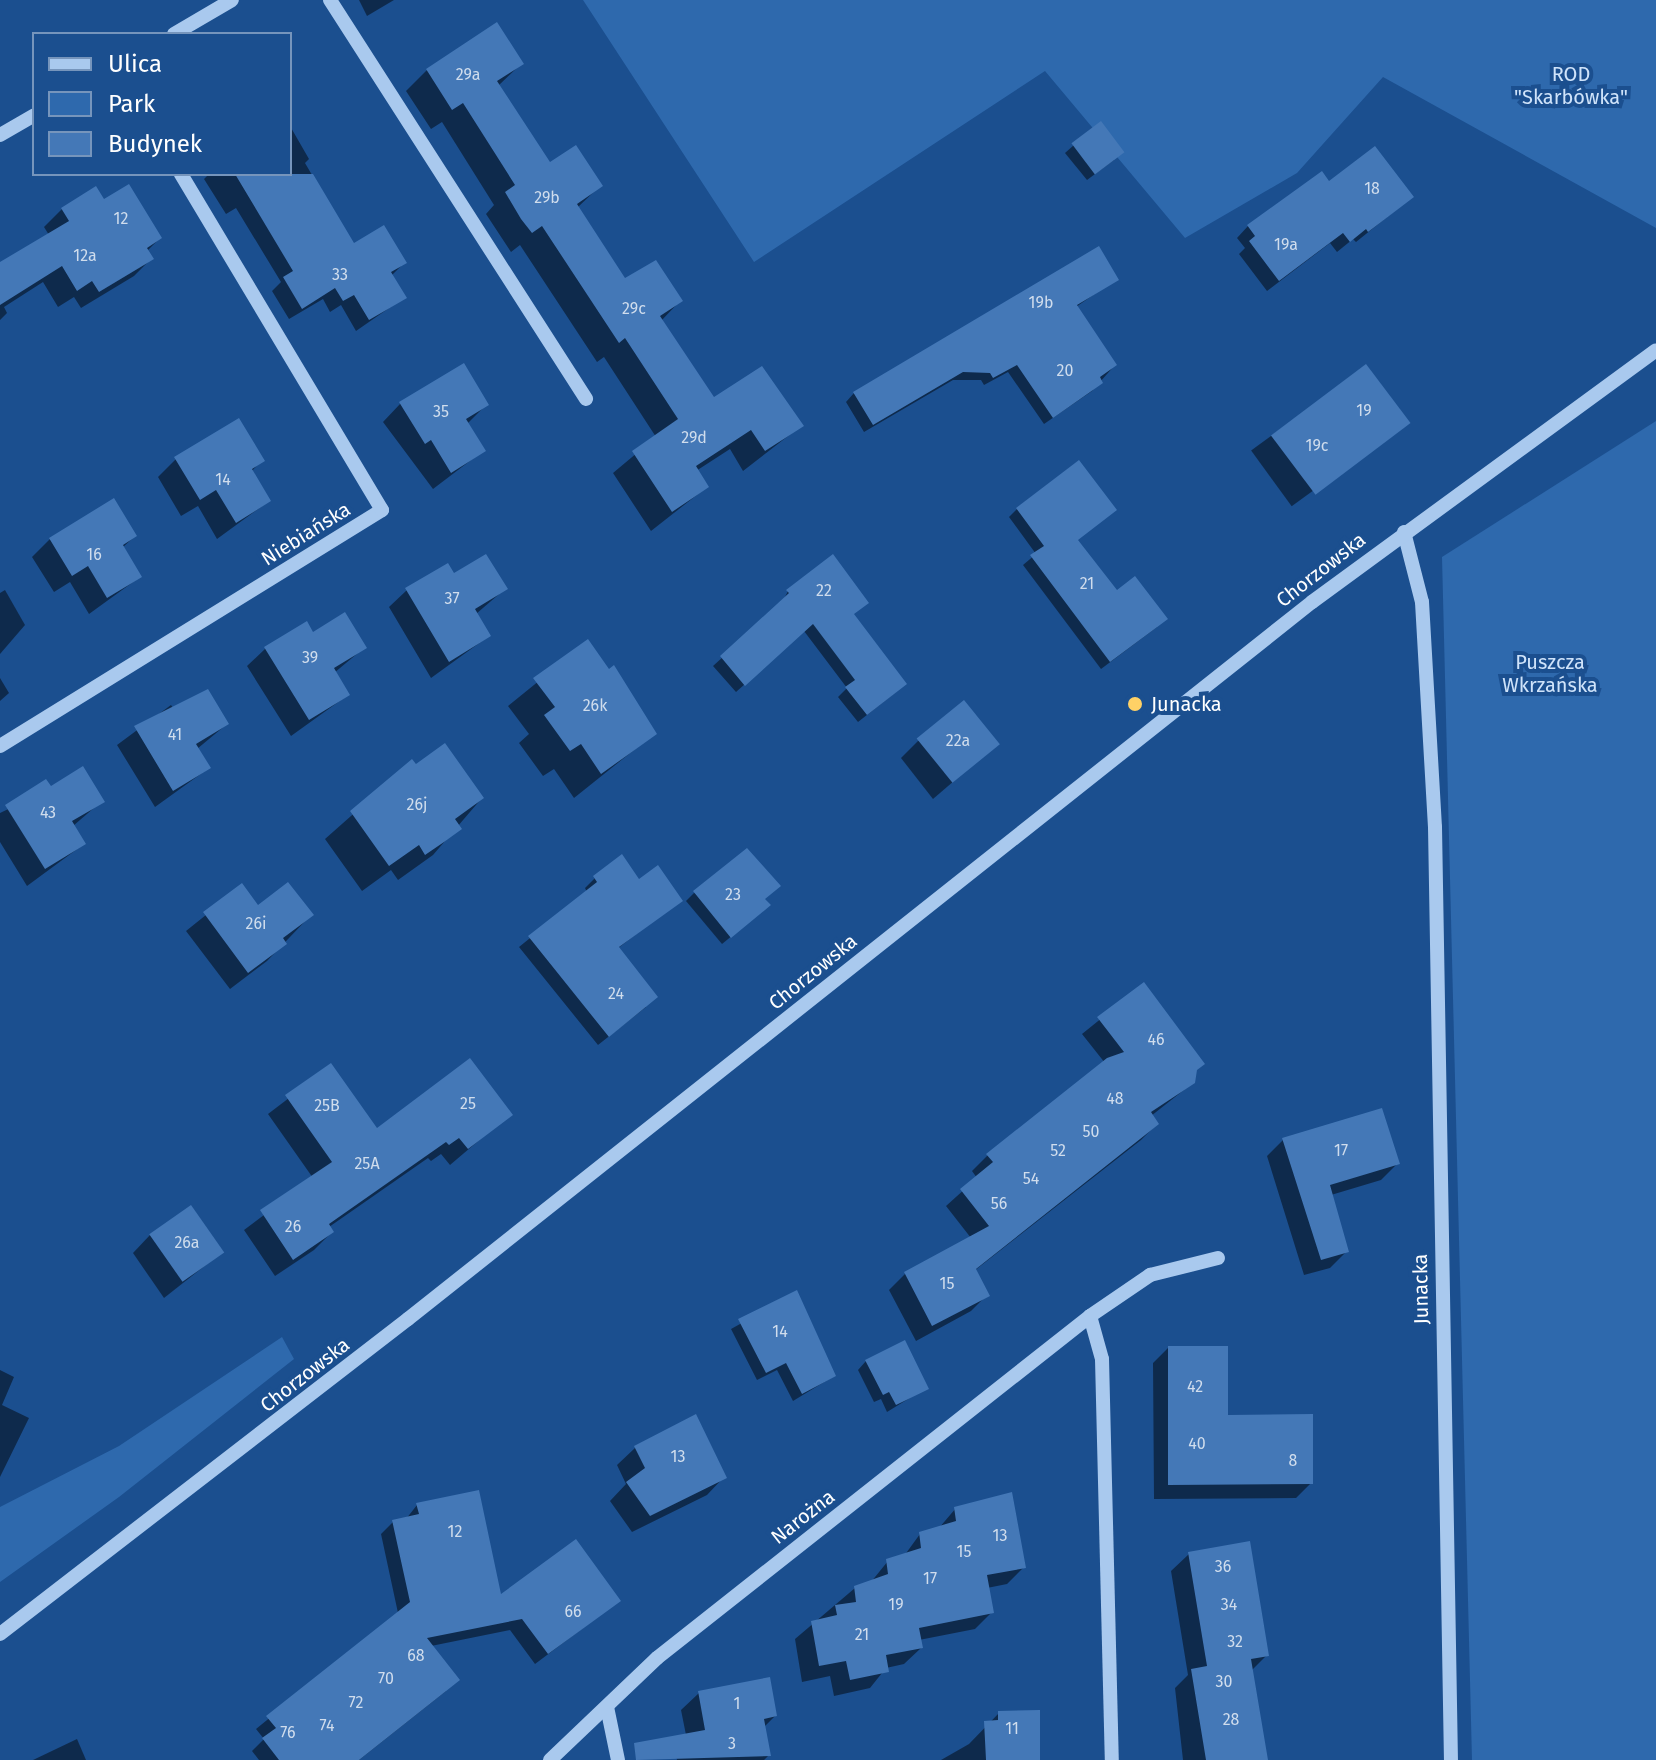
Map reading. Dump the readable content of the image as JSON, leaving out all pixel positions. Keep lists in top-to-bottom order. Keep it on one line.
{"streets":{"street":["Niebiańska","Chorzowska","Junacka","Narożna"]},"crossings":[["Chorzowska","Junacka"]],"parks":["ROD \"Skarbówka\"","Puszcza Wkrzańska"],"places":["Junacka"],"house_numbers":["29a","18","29b","12","19a","12a","33","19b","29c","20","19","35","29d","19c","14","16","21","22","37","39","26k","41","22a","26j","43","23","26i","24","46","48","25","25B","50","52","17","25A","54","56","26","26a","15","14","42","40","13","8","12","13","15","36","17","19","34","66","21","32","68","70","30","72","1","28","74","11","76","3"],"legend":["Ulica","Park","Budynek"]}
